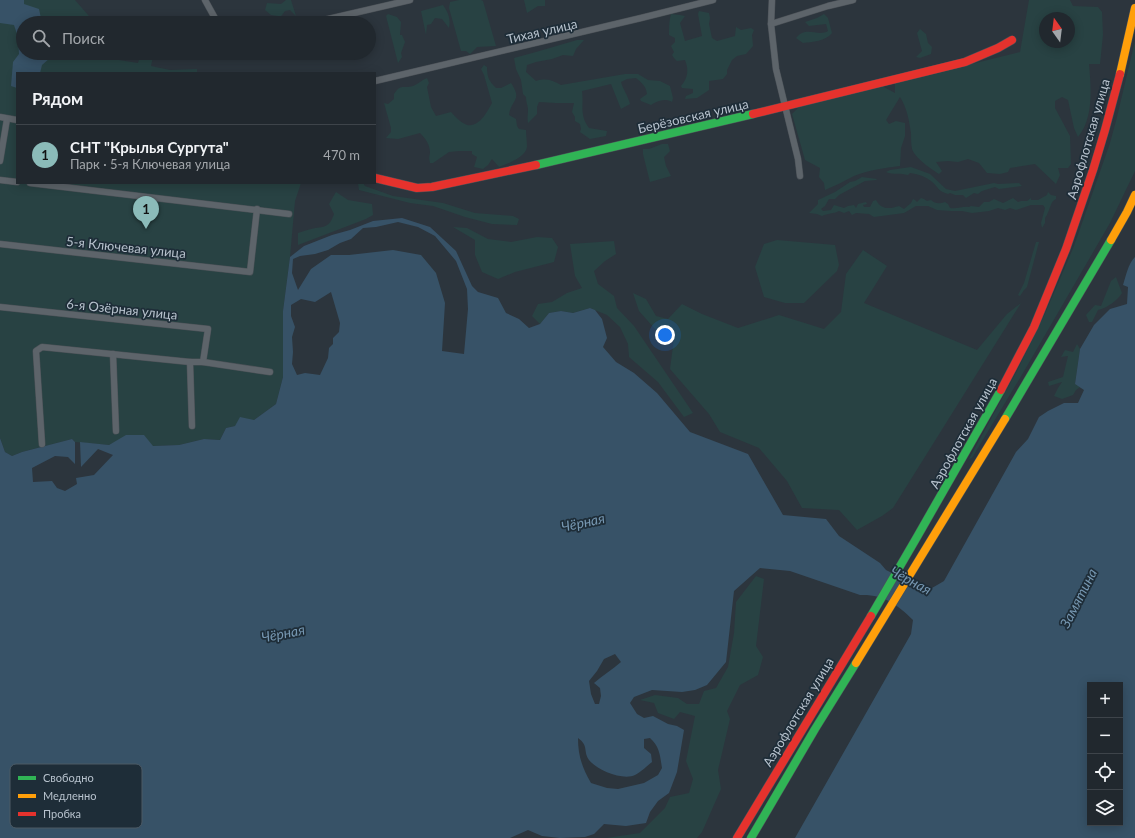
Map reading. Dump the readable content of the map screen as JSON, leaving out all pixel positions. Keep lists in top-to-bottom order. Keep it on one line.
{"streets":{"main road":["Берёзовская улица","Аэрофлотская улица"],"street":["Тихая улица","5-я Ключевая улица","6-я Озёрная улица"]},"water":["Чёрная","Замятина"],"legend":["Свободно","Медленно","Пробка"],"north":"top","page":{"search":"Поиск","heading":"Рядом","list":[{"mark":"1","name":"CНТ \"Крылья Сургута\"","note":"Парк · 5-я Ключевая улица","value":"470 m"}],"pins":"1","map_buttons":["+","−"]}}
